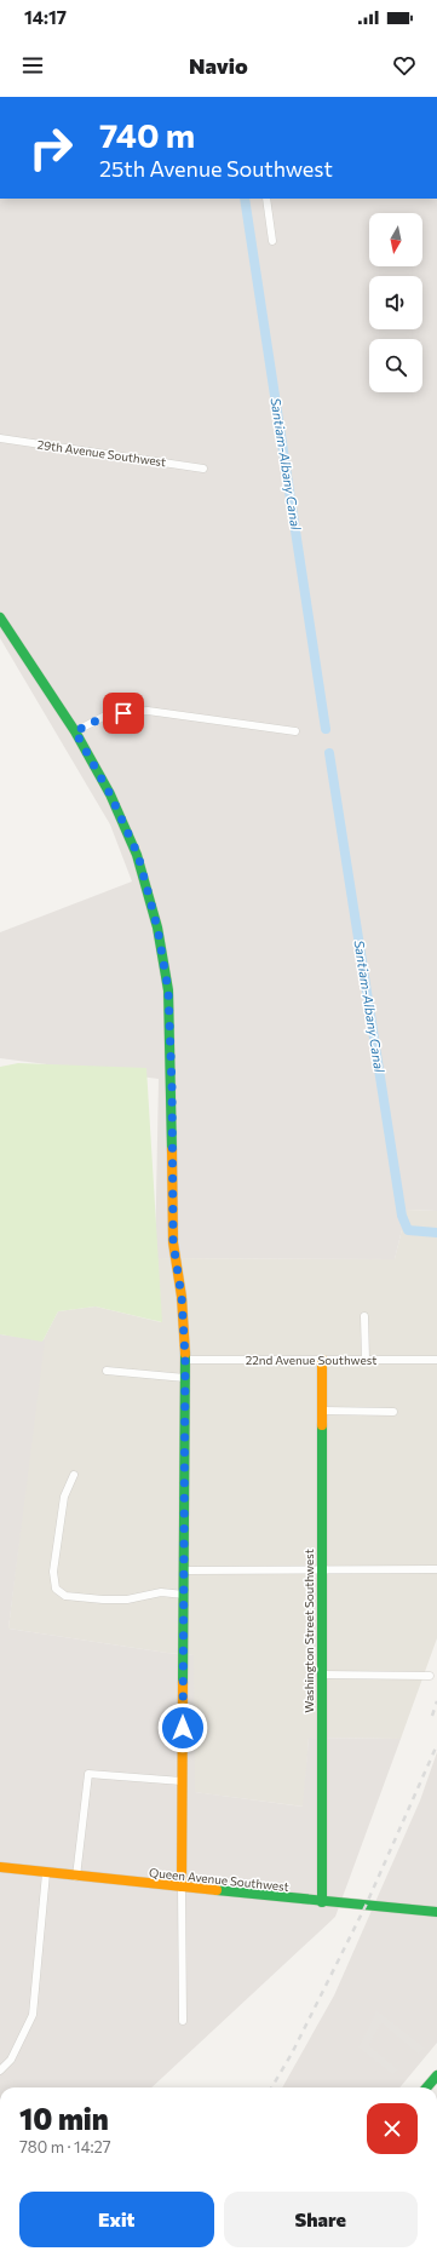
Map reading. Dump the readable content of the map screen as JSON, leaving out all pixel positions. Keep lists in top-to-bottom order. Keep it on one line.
{"streets":{"street":["29th Avenue Southwest","22nd Avenue Southwest","Washington Street Southwest","Queen Avenue Southwest"]},"crossings":[["22nd Avenue Southwest","Washington Street Southwest"],["Washington Street Southwest","Queen Avenue Southwest"]],"water":["Santiam-Albany Canal"],"north":"bottom","page":{"status":"14:17","header":"Navio","turn":["740 m","25th Avenue Southwest"],"heading":["10 min","780 m · 14:27"],"buttons":["Exit","Share"]}}
